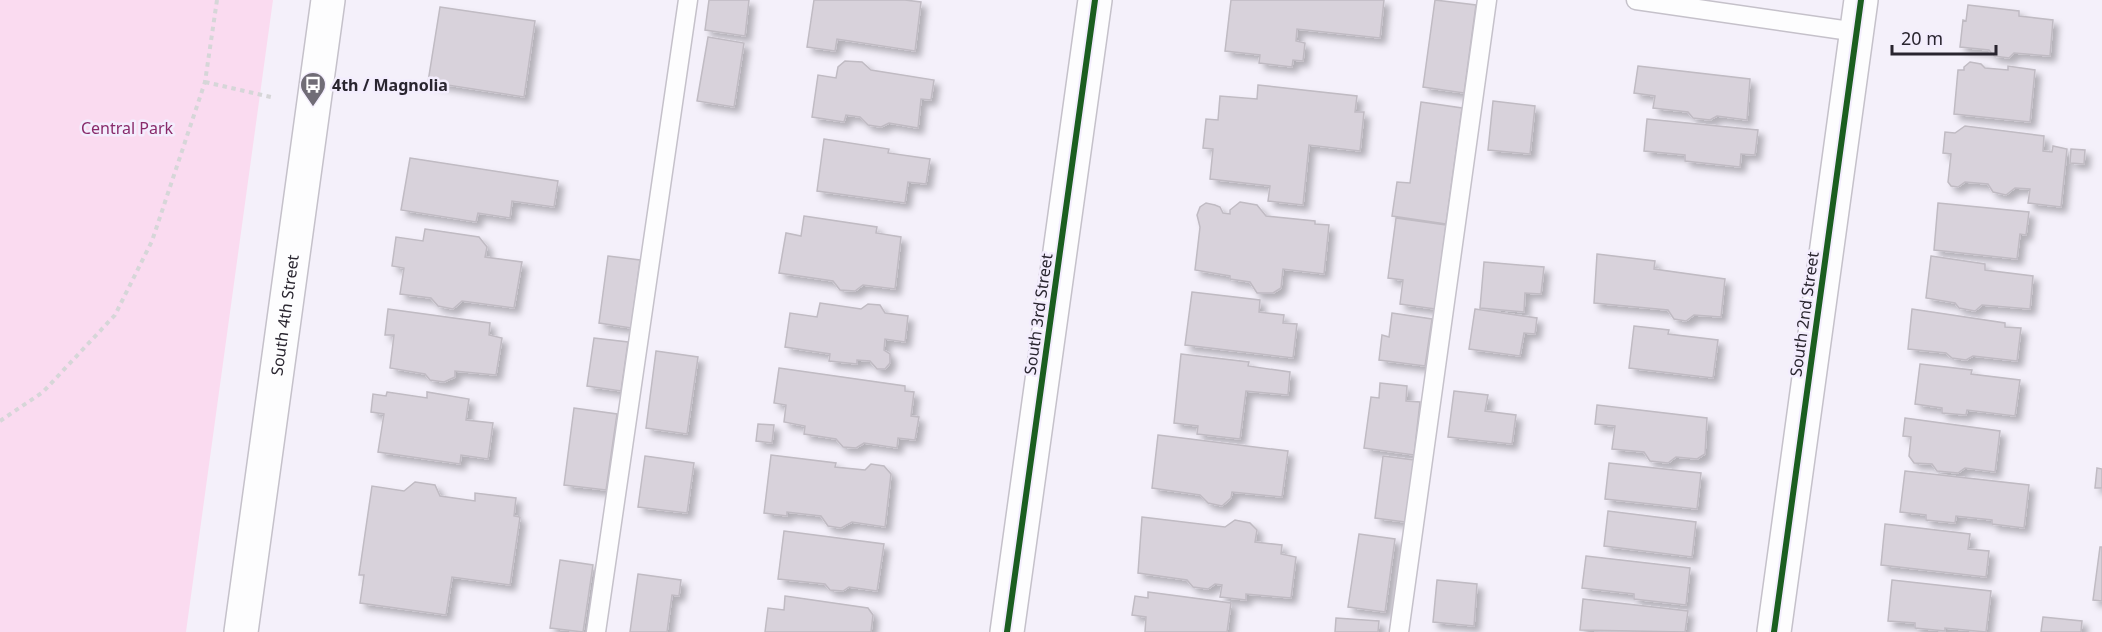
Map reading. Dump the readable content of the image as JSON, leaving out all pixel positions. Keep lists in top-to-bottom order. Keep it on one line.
{"streets":{"main road":["South 3rd Street","South 2nd Street","South 4th Street"]},"parks":["Central Park"],"places":{"bus stop":["4th / Magnolia"]},"scale_bar":"20 m"}
